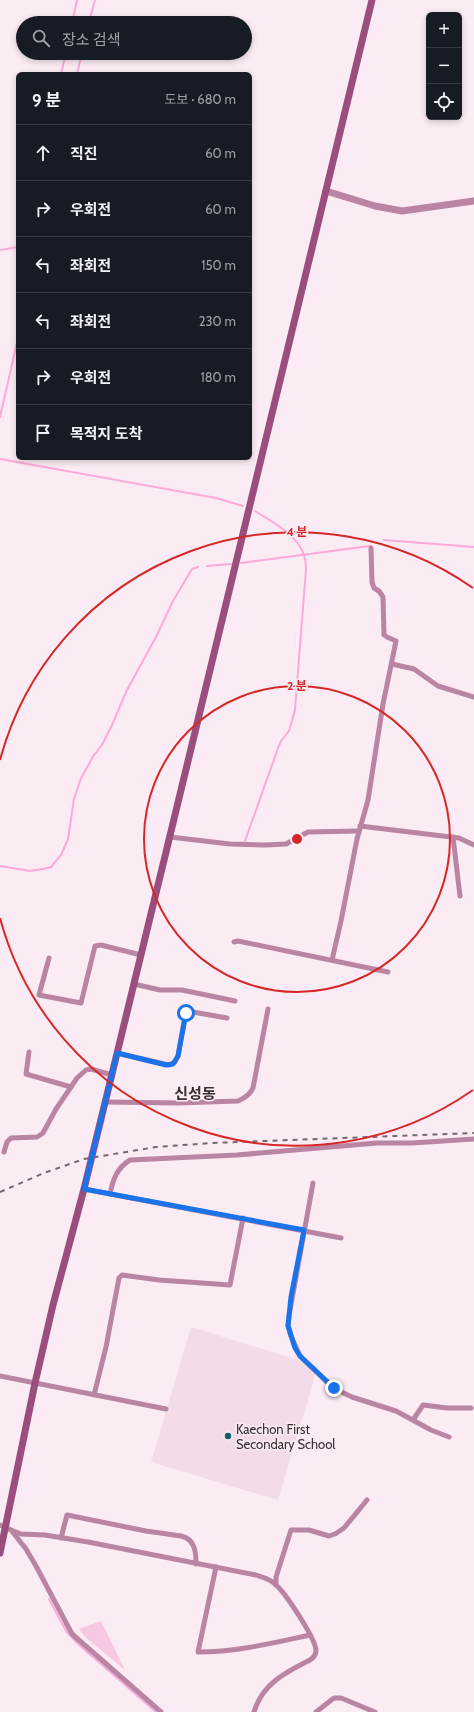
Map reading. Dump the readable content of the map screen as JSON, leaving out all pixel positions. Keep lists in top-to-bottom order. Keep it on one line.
{"districts":["신성동"],"places":["Kaechon First Secondary School"],"page":{"map_buttons":["+","−"],"search":"장소 검색","heading":["9 분","도보 · 680 m"],"list":[["직진","60 m"],["우회전","60 m"],["좌회전","150 m"],["좌회전","230 m"],["우회전","180 m"],"목적지 도착"]},"rings":["4 분","2 분"]}
